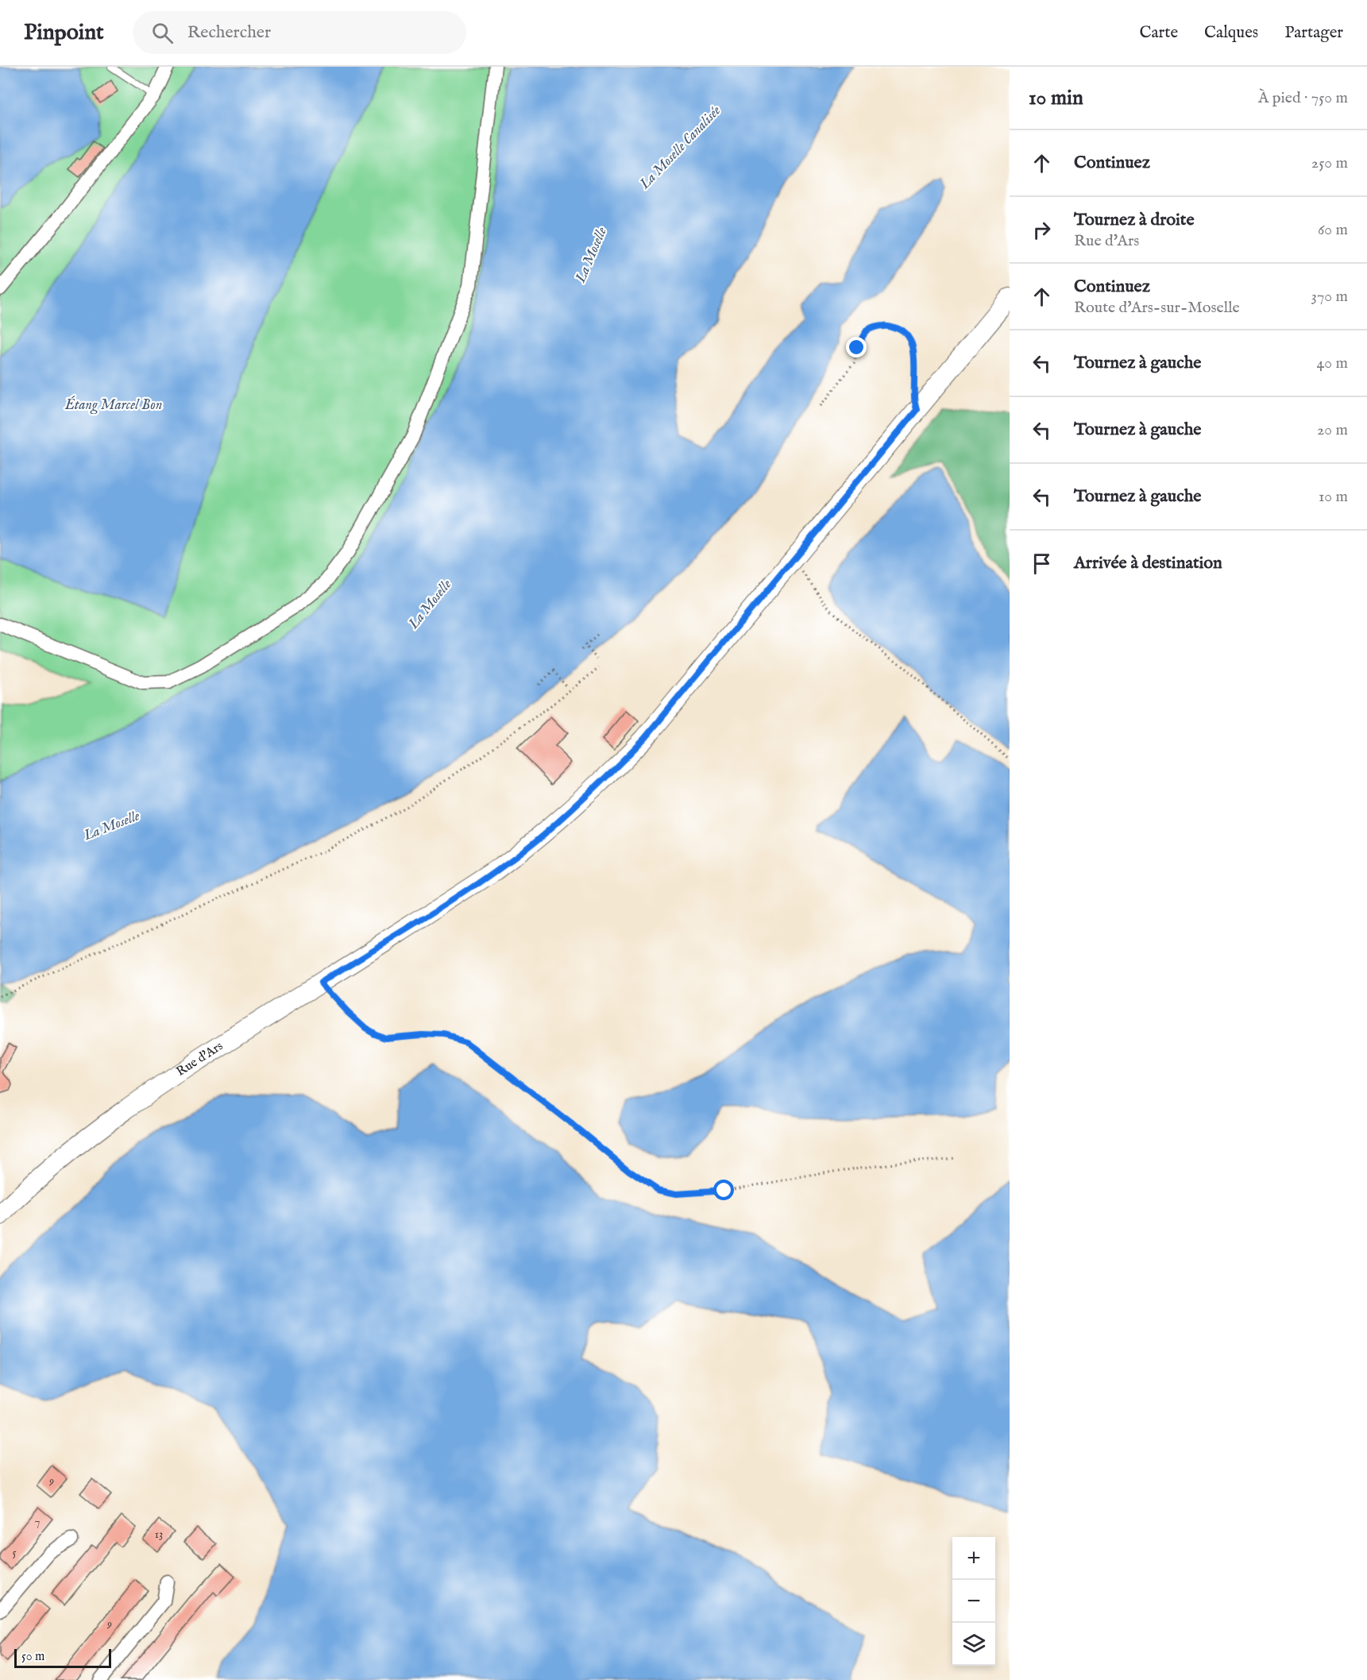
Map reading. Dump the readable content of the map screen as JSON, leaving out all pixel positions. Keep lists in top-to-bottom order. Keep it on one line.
{"streets":{"main road":["Rue d'Ars"]},"water":["La Moselle Canalisée","La Moselle","Étang Marcel Bon"],"house_numbers":["9","7","13","5","9"],"scale_bar":"50 m","page":{"header":"Pinpoint","search":"Rechercher","nav":["Carte","Calques","Partager"],"heading":["10 min","À pied · 750 m"],"list":[["Continuez","250 m"],["Tournez à droite","Rue d'Ars","60 m"],["Continuez","Route d'Ars-sur-Moselle","370 m"],["Tournez à gauche","40 m"],["Tournez à gauche","20 m"],["Tournez à gauche","10 m"],"Arrivée à destination"],"map_buttons":["+","−"],"scale":"50 m"}}
